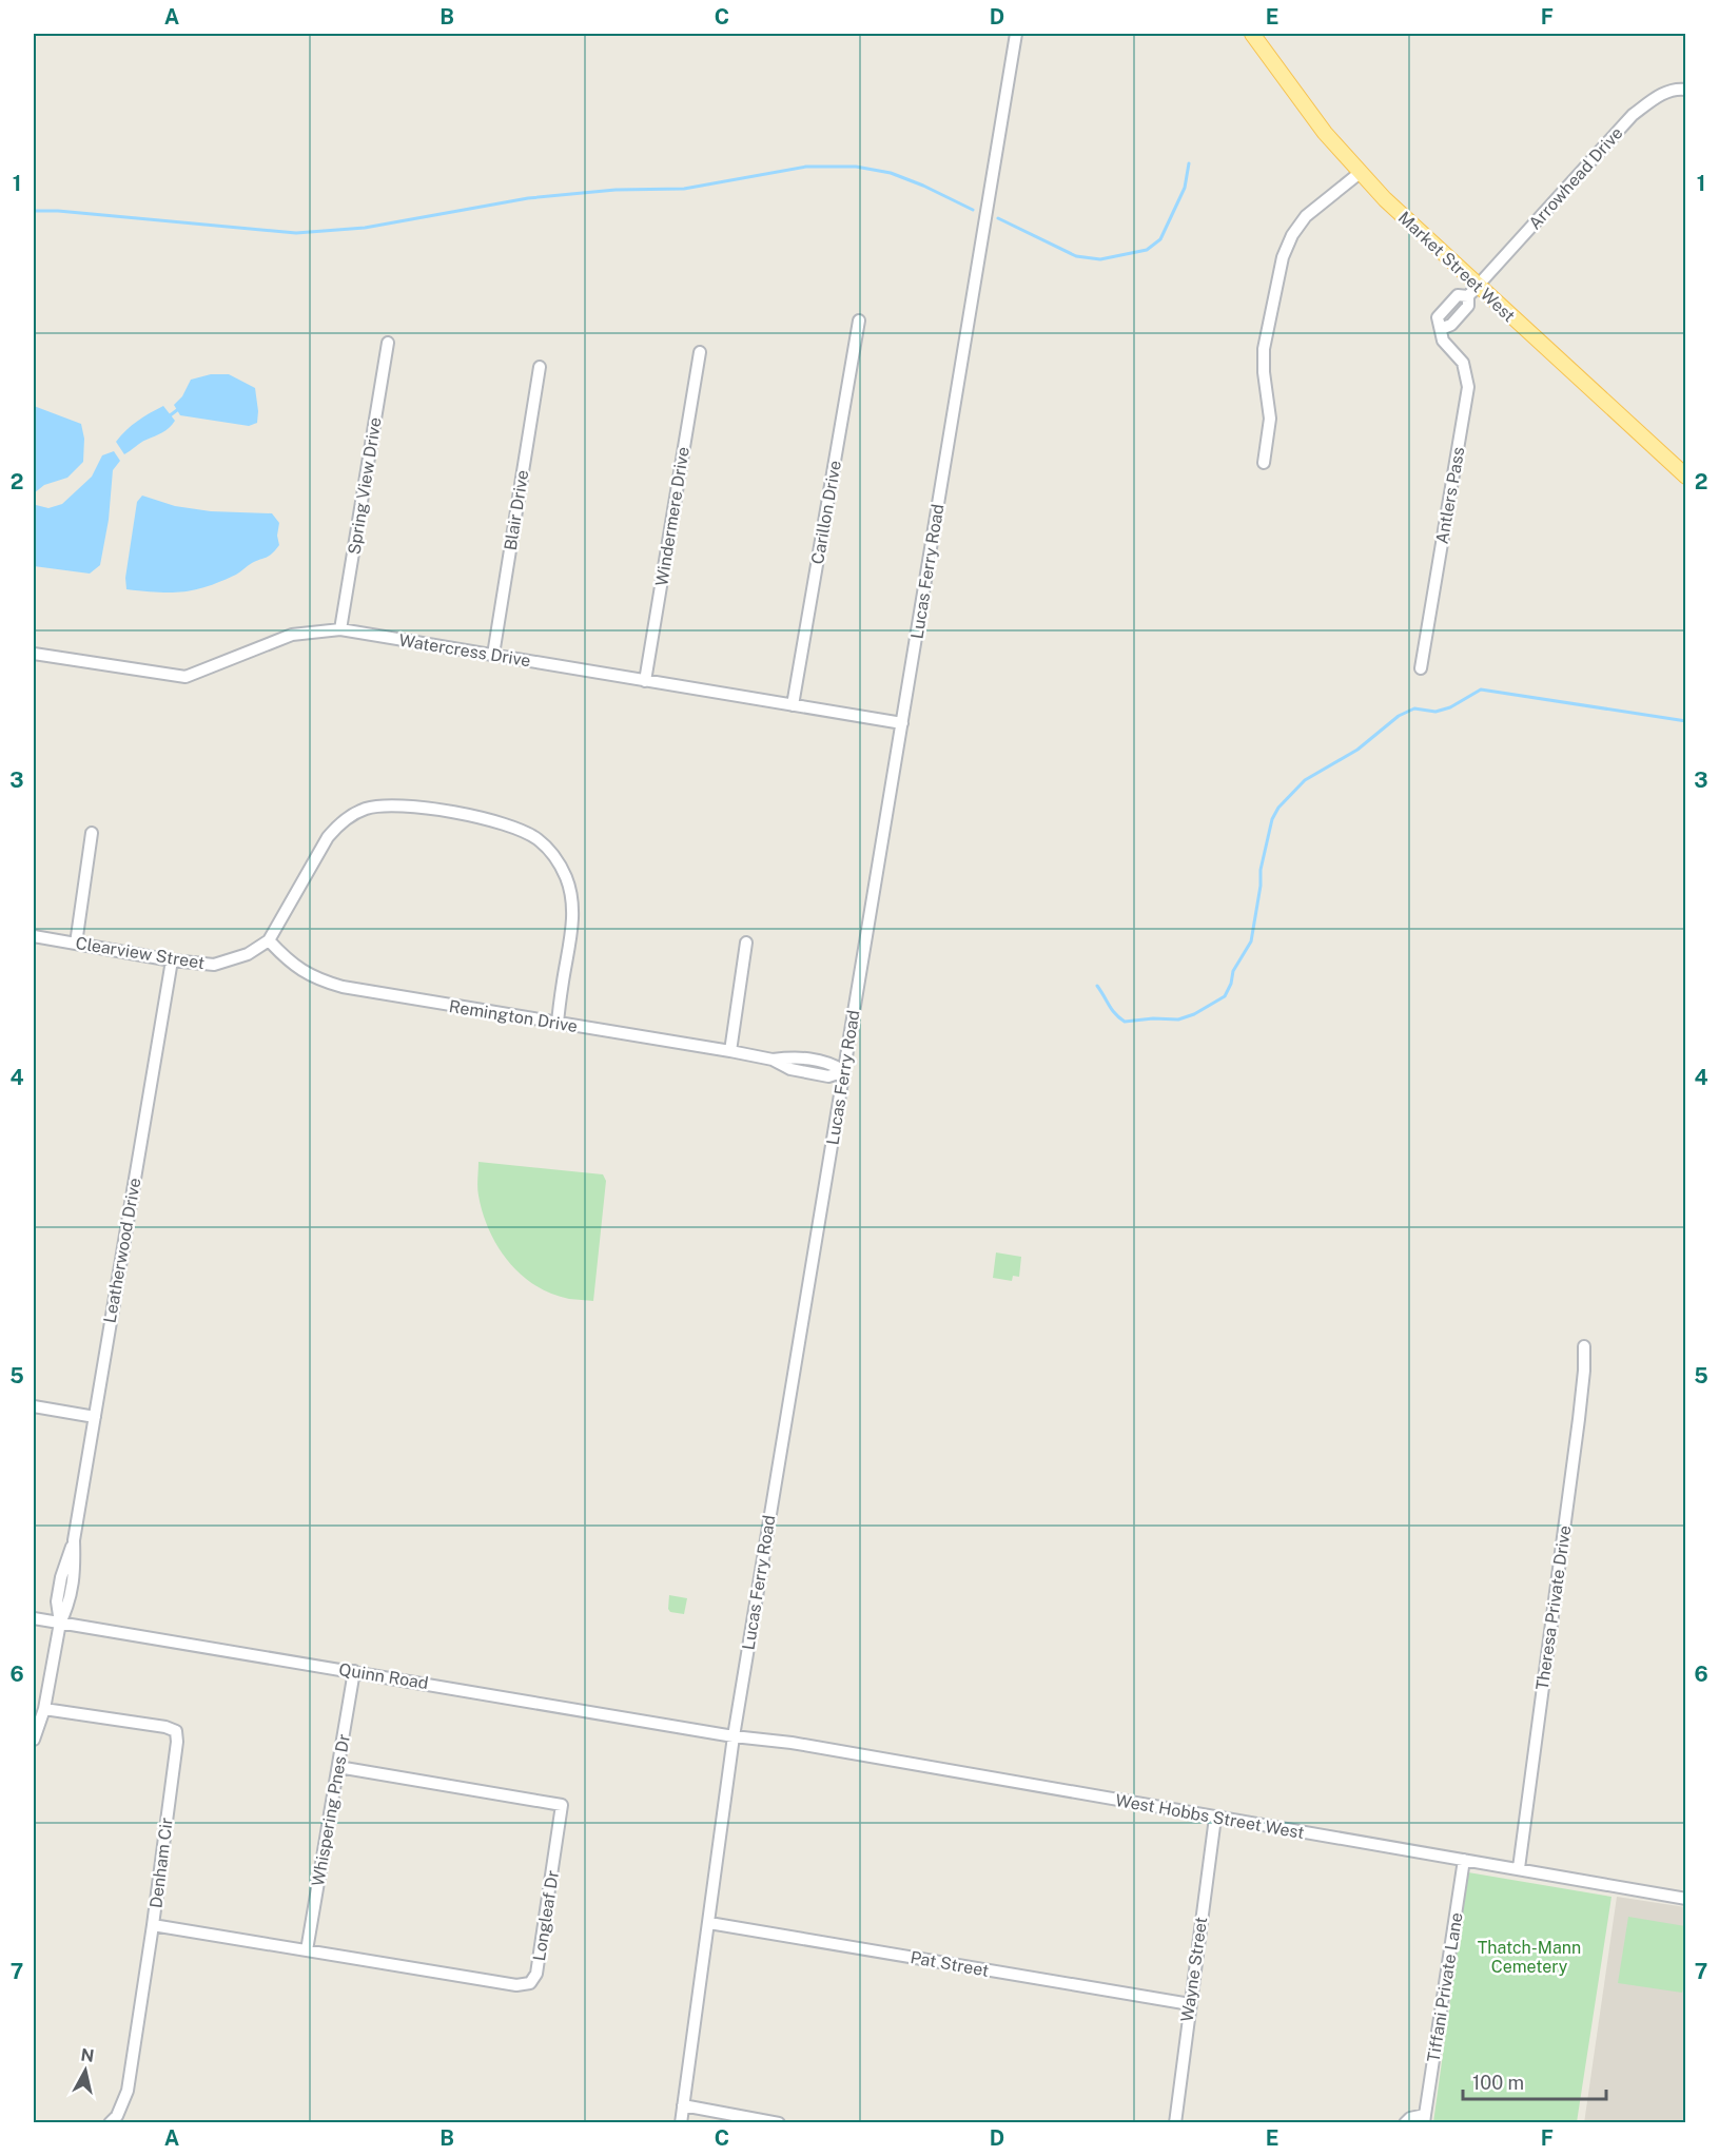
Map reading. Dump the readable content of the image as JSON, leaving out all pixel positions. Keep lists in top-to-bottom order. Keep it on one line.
{"streets":{"main road":["Market Street West"],"street":["Arrowhead Drive","Spring View Drive","Antlers Pass","Blair Drive","Carillon Drive","Windermere Drive","Lucas Ferry Road","Watercress Drive","Clearview Street","Remington Drive","Leatherwood Drive","Theresa Private Drive","Quinn Road","Whispering Pnes Dr","West Hobbs Street West","Denham Cir","Longleaf Dr","Pat Street","Wayne Street","Tiffani Private Lane"]},"crossings":[["Arrowhead Drive","Market Street West"],["Arrowhead Drive","Antlers Pass"],["Market Street West","Antlers Pass"],["Spring View Drive","Watercress Drive"],["Blair Drive","Watercress Drive"],["Carillon Drive","Watercress Drive"],["Windermere Drive","Watercress Drive"],["Lucas Ferry Road","Watercress Drive"],["Lucas Ferry Road","Remington Drive"],["Lucas Ferry Road","Quinn Road"],["Lucas Ferry Road","West Hobbs Street West"],["Lucas Ferry Road","Pat Street"],["Clearview Street","Remington Drive"],["Clearview Street","Leatherwood Drive"],["Leatherwood Drive","Quinn Road"],["Theresa Private Drive","West Hobbs Street West"],["Quinn Road","Whispering Pnes Dr"],["Quinn Road","West Hobbs Street West"],["Whispering Pnes Dr","Longleaf Dr"],["West Hobbs Street West","Wayne Street"],["West Hobbs Street West","Tiffani Private Lane"],["Denham Cir","Longleaf Dr"],["Pat Street","Wayne Street"]],"parks":["Thatch-Mann Cemetery"],"scale_bar":"100 m","north":"top","grid":{"columns":["A","B","C","D","E","F"],"rows":["1","2","3","4","5","6","7"]}}
